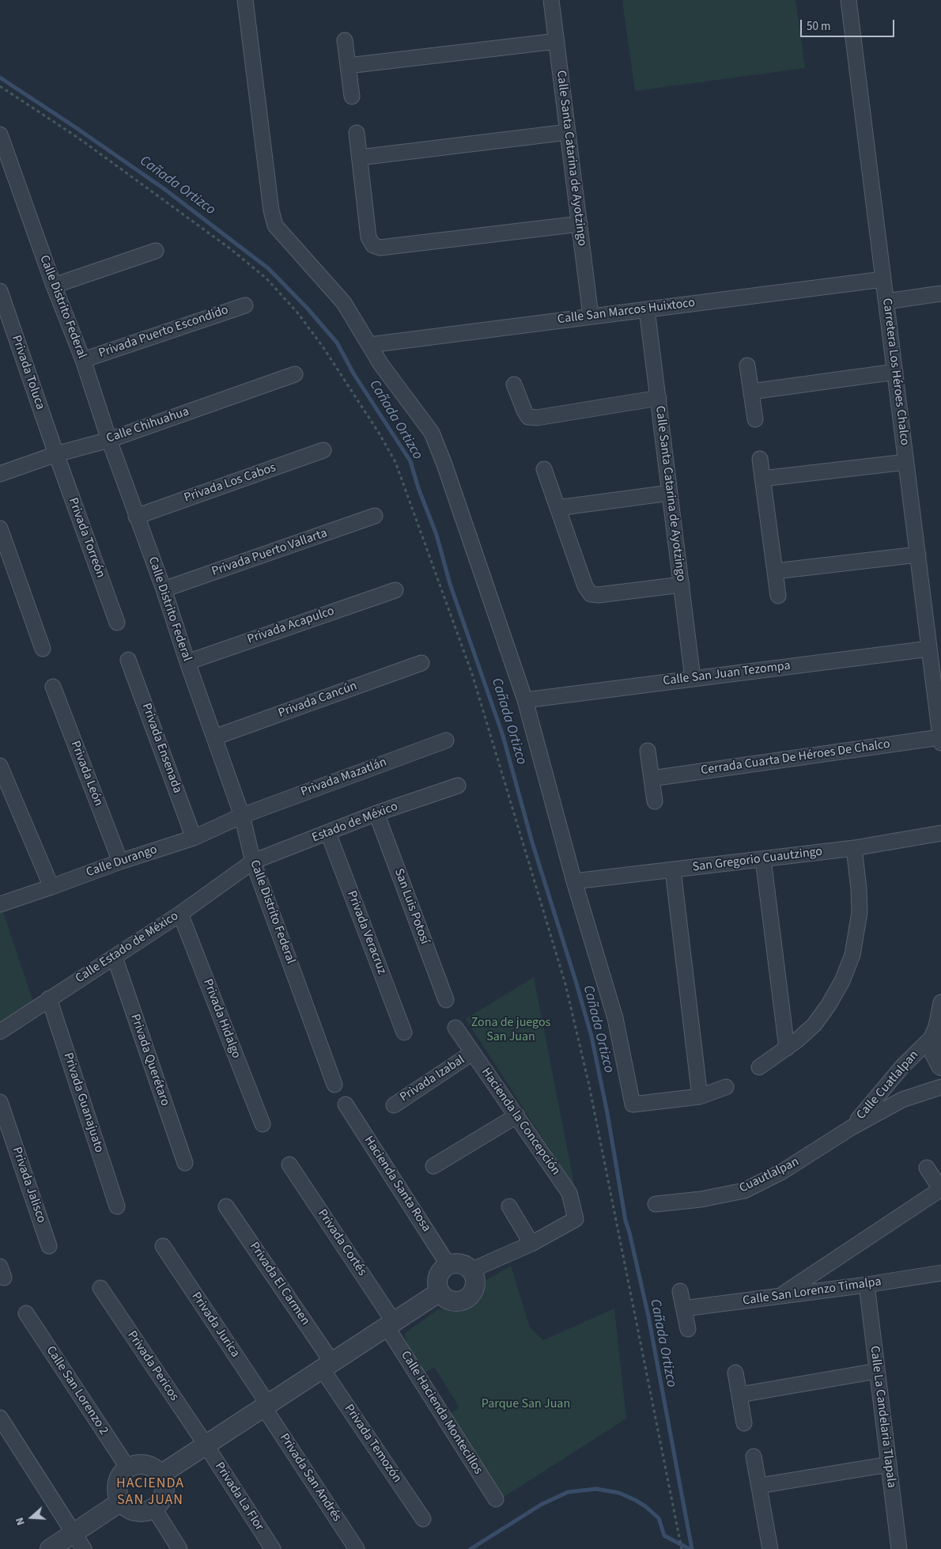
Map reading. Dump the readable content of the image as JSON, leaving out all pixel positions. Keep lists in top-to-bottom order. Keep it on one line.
{"streets":{"street":["Calle Santa Catarina de Ayotzingo","Calle Distrito Federal","Calle San Marcos Huixtoco","Privada Puerto Escondido","Carretera Los Héroes Chalco","Privada Toluca","Calle Chihuahua","Privada Los Cabos","Privada Torreón","Privada Puerto Vallarta","Privada Acapulco","Calle San Juan Tezompa","Privada Cancún","Privada Ensenada","Cerrada Cuarta De Héroes De Chalco","Privada León","Privada Mazatlán","Estado de México","San Gregorio Cuautzingo","Calle Durango","San Luis Potosí","Privada Veracruz","Calle Estado de México","Privada Hidalgo","Privada Querétaro","Privada Izabal","Calle Cuatlalpan","Privada Guanajuato","Hacienda la Concepción","Cuautlalpan","Hacienda Santa Rosa","Privada Jalisco","Privada Cortés","Privada El Carmen","Calle San Lorenzo Timalpa","Privada Jurica","Privada Pericos","Calle San Lorenzo 2","Calle Hacienda Montecillos","Calle La Candelaria Tlapala","Privada Temozón","Privada San Andrés","Privada La Flor"]},"crossings":[["Calle Santa Catarina de Ayotzingo","Calle San Marcos Huixtoco"],["Calle Santa Catarina de Ayotzingo","Calle San Juan Tezompa"],["Calle Distrito Federal","Privada Puerto Escondido"],["Calle Distrito Federal","Calle Chihuahua"],["Calle Distrito Federal","Privada Los Cabos"],["Calle Distrito Federal","Privada Puerto Vallarta"],["Calle Distrito Federal","Privada Acapulco"],["Calle Distrito Federal","Privada Cancún"],["Calle Distrito Federal","Privada Mazatlán"],["Calle Distrito Federal","Estado de México"],["Calle Distrito Federal","Calle Durango"],["Calle Distrito Federal","Calle Estado de México"],["Calle San Marcos Huixtoco","Carretera Los Héroes Chalco"],["Carretera Los Héroes Chalco","Calle San Juan Tezompa"],["Carretera Los Héroes Chalco","Cerrada Cuarta De Héroes De Chalco"],["Privada Toluca","Calle Chihuahua"],["Privada Toluca","Privada Torreón"],["Calle Chihuahua","Privada Torreón"],["Privada Ensenada","Calle Durango"],["Privada León","Calle Durango"],["Privada Mazatlán","Calle Durango"],["Estado de México","San Luis Potosí"],["Estado de México","Privada Veracruz"],["Estado de México","Calle Estado de México"],["Calle Estado de México","Privada Hidalgo"],["Calle Estado de México","Privada Querétaro"],["Calle Estado de México","Privada Guanajuato"],["Privada Izabal","Hacienda la Concepción"],["Calle Cuatlalpan","Cuautlalpan"],["Privada Cortés","Calle Hacienda Montecillos"],["Privada El Carmen","Privada Temozón"],["Calle San Lorenzo Timalpa","Calle La Candelaria Tlapala"],["Privada Jurica","Privada San Andrés"],["Privada Pericos","Privada La Flor"]],"districts":["HACIENDA SAN JUAN"],"water":["Cañada Ortizco"],"parks":["Zona de juegos San Juan","Parque San Juan"],"scale_bar":"50 m","north":"left"}
